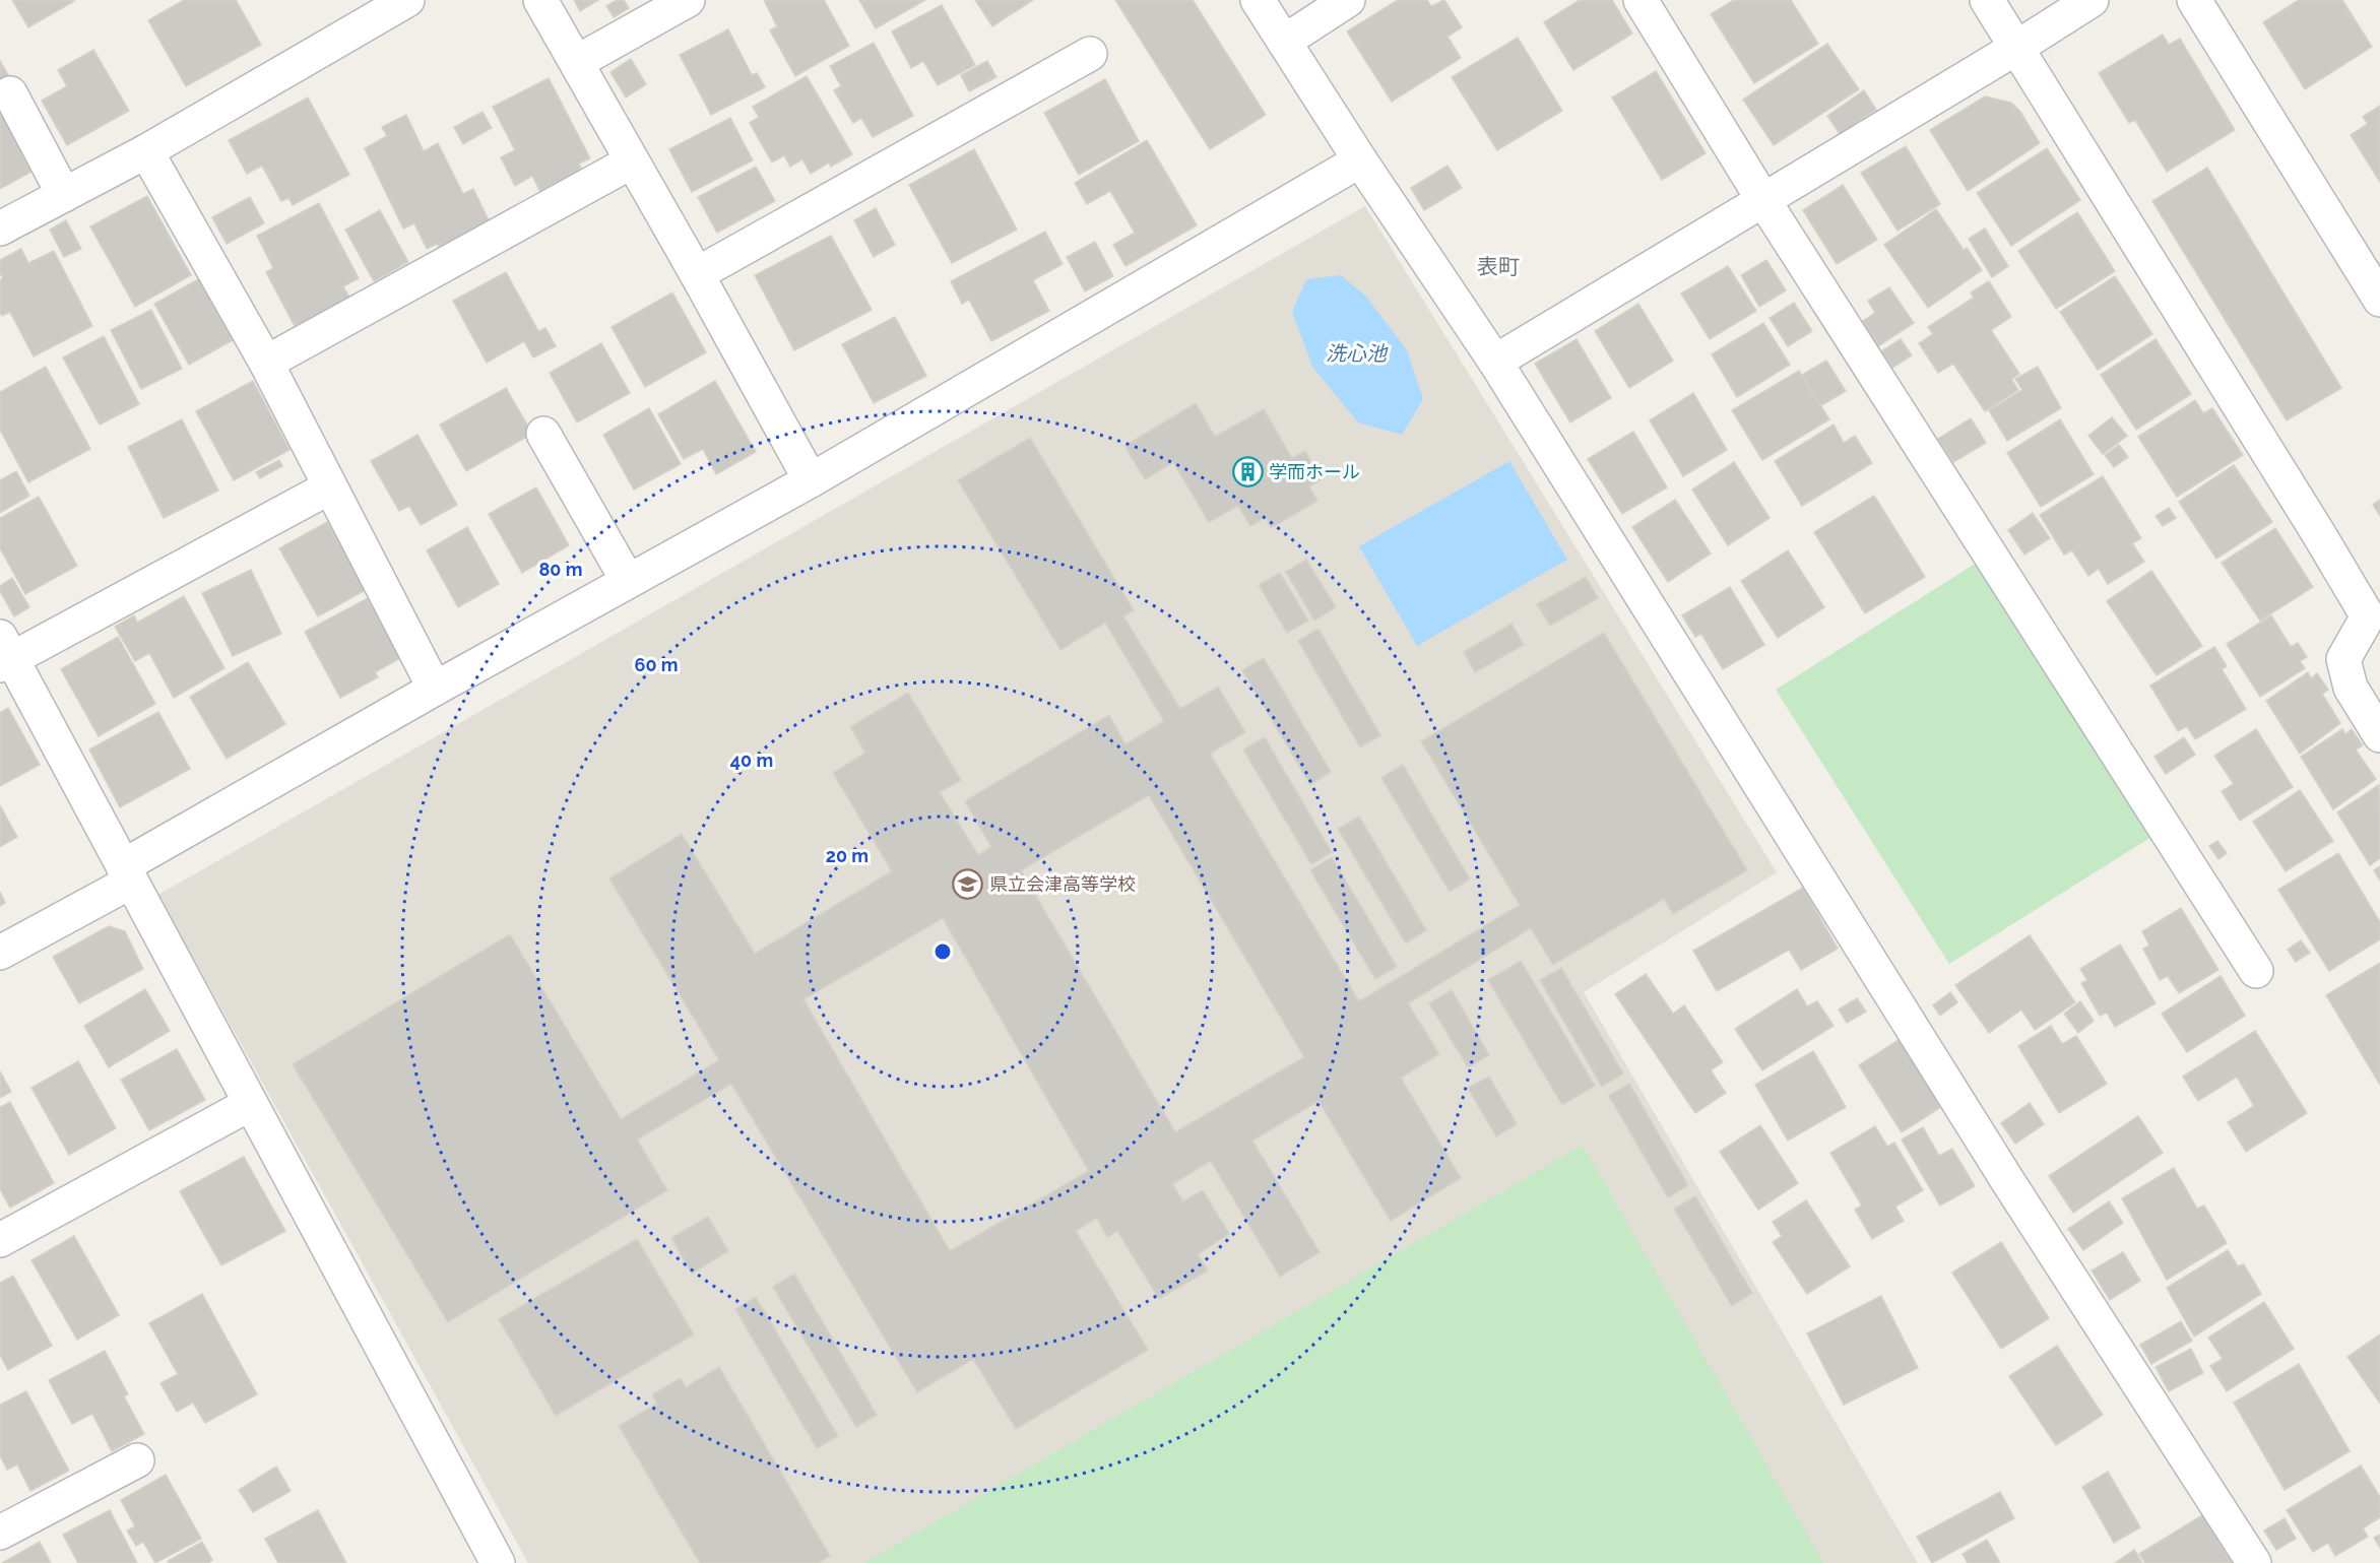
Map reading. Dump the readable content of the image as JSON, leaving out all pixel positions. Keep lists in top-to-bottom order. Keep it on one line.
{"districts":["表町"],"water":["洗心池"],"places":{"building":["学而ホール"],"school or university":["県立会津高等学校"]},"rings":["80 m","60 m","40 m","20 m"]}
